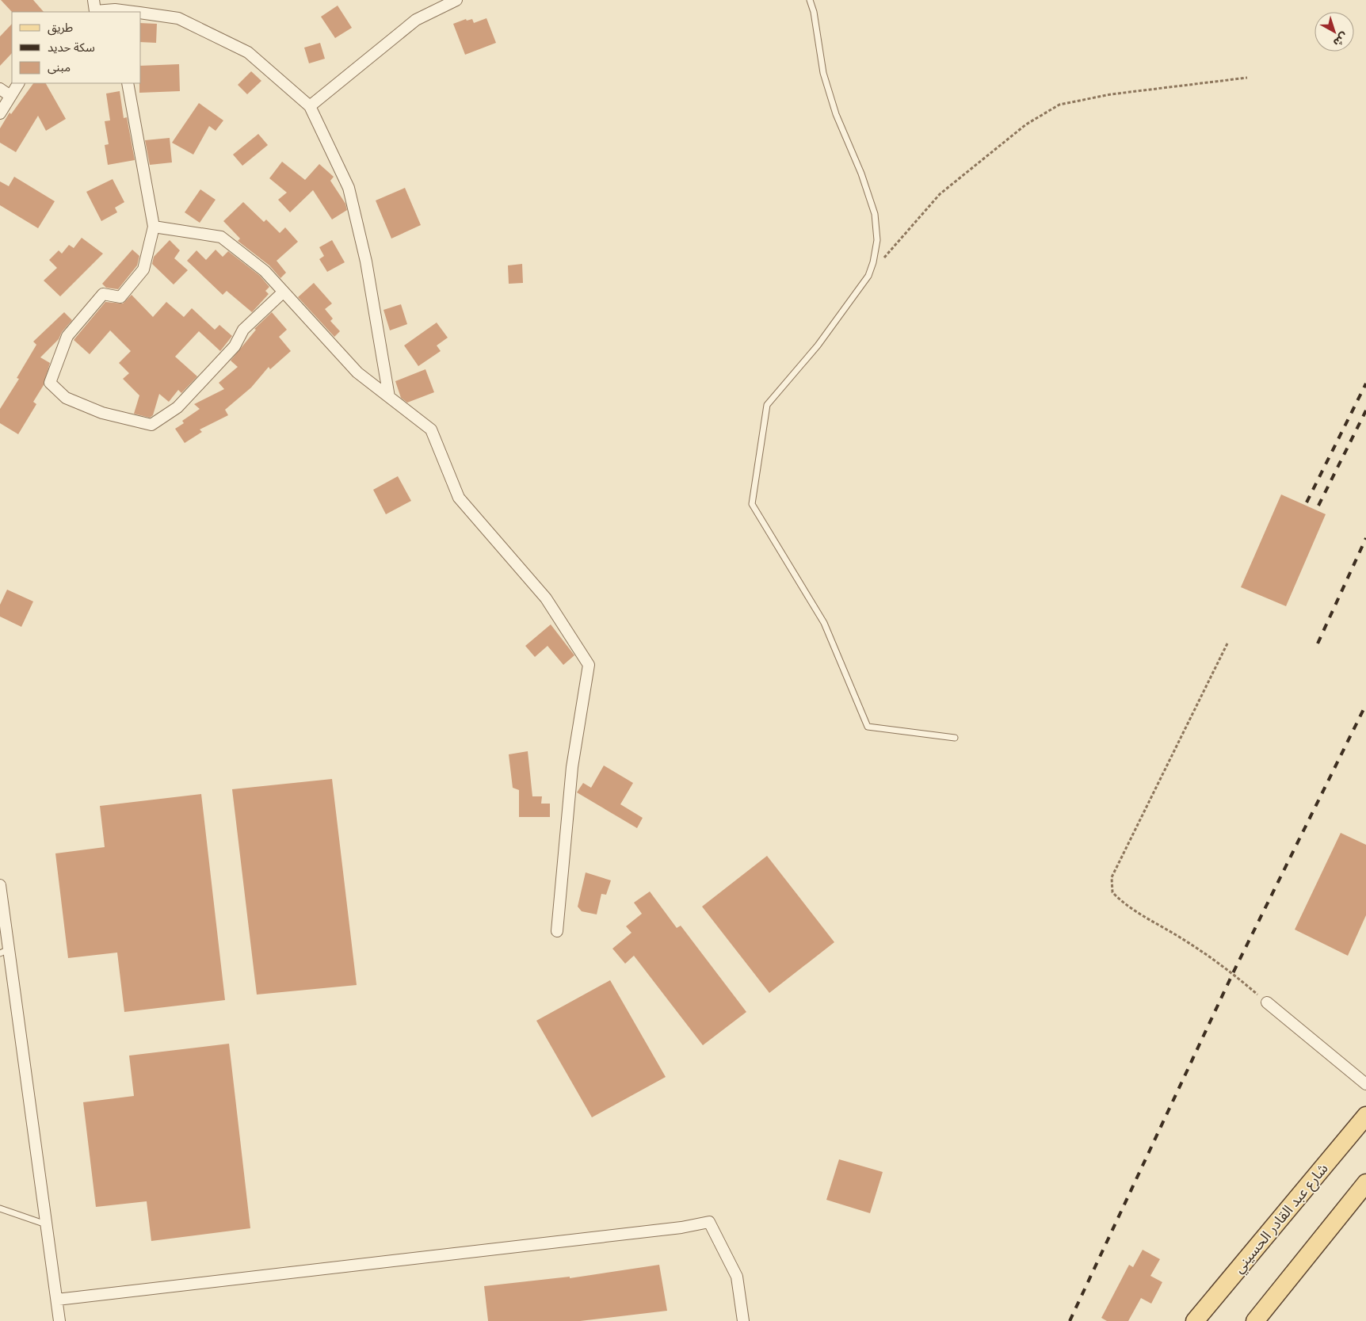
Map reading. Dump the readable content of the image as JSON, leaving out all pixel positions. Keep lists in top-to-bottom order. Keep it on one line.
{"streets":{"main road":["شارع عبد القادر الحسيني"]},"legend":["طريق","سكة حديد","مبنى"],"north":"bottom right"}
